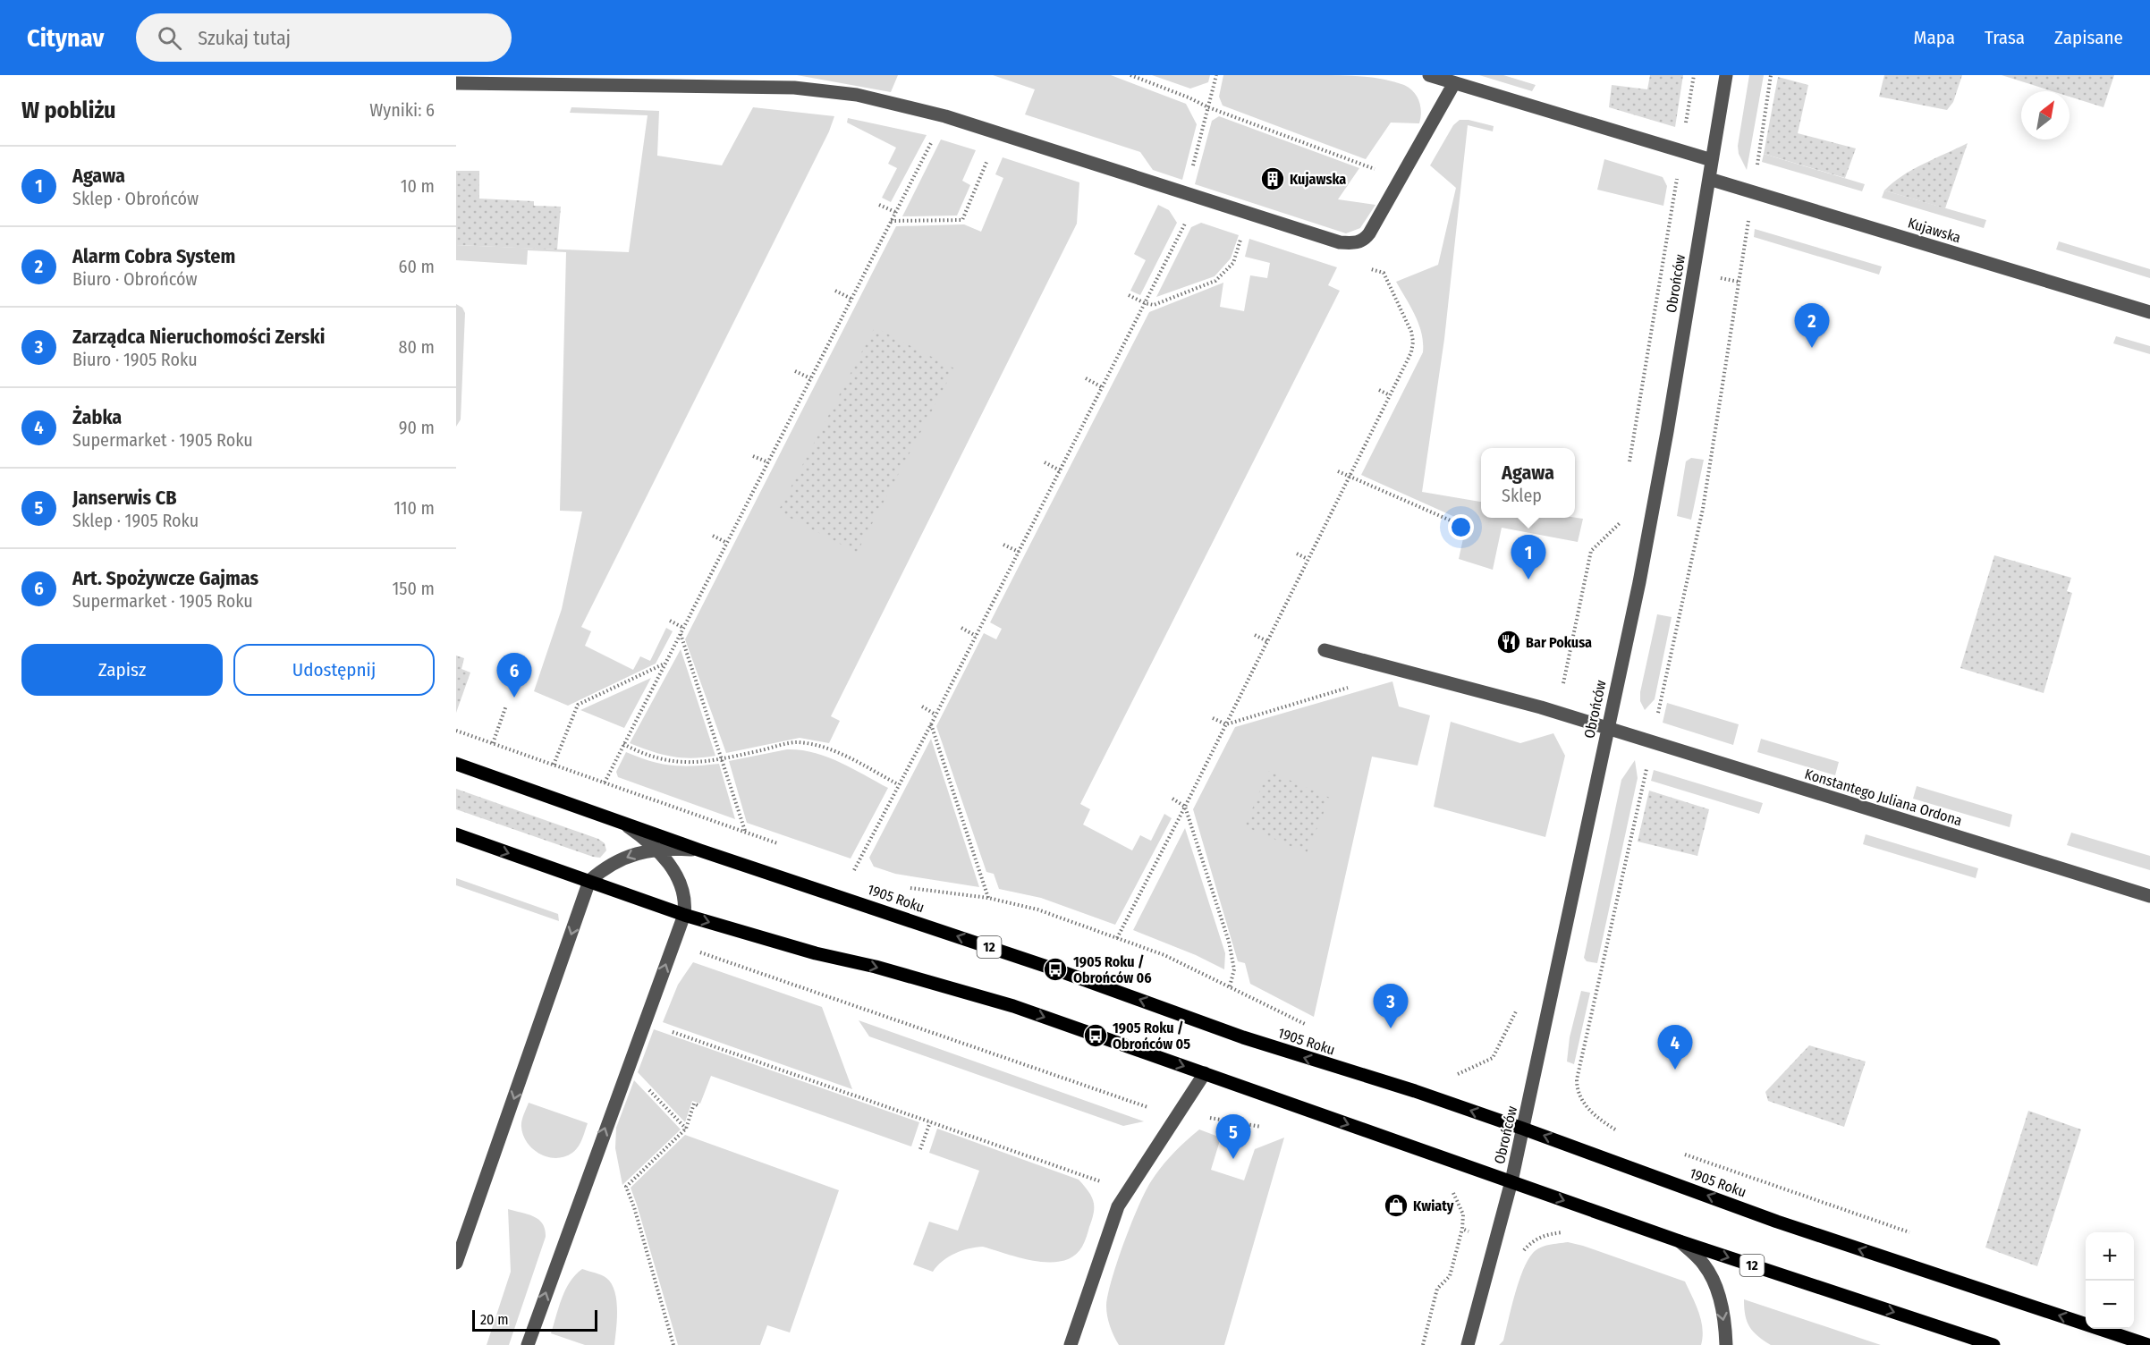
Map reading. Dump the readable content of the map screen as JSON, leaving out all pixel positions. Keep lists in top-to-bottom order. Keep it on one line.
{"streets":{"main road":["1905 Roku","12"],"street":["Kujawska","Obrońców","Konstantego Juliana Ordona"]},"crossings":[["Kujawska","Obrońców"],["Obrońców","Konstantego Juliana Ordona"],["Obrońców","1905 Roku"],["Obrońców","12"]],"places":{"building":["Kujawska"],"restaurant":["Bar Pokusa"],"bus stop":["1905 Roku / Obrońców 06","1905 Roku / Obrońców 05"],"shop":["Kwiaty"]},"scale_bar":"20 m","north":"top right","page":{"header":"Citynav","search":"Szukaj tutaj","nav":["Mapa","Trasa","Zapisane"],"heading":["W pobliżu","Wyniki: 6"],"list":[{"mark":"1","name":"Agawa","note":"Sklep · Obrońców","value":"10 m"},{"mark":"2","name":"Alarm Cobra System","note":"Biuro · Obrońców","value":"60 m"},{"mark":"3","name":"Zarządca Nieruchomości Zerski","note":"Biuro · 1905 Roku","value":"80 m"},{"mark":"4","name":"Żabka","note":"Supermarket · 1905 Roku","value":"90 m"},{"mark":"5","name":"Janserwis CB","note":"Sklep · 1905 Roku","value":"110 m"},{"mark":"6","name":"Art. Spożywcze Gajmas","note":"Supermarket · 1905 Roku","value":"150 m"}],"pins":["2","1","6","3","4","5"],"popup":["Agawa","Sklep"],"buttons":["Zapisz","Udostępnij"],"map_buttons":["+","−"],"scale":"20 m"}}
